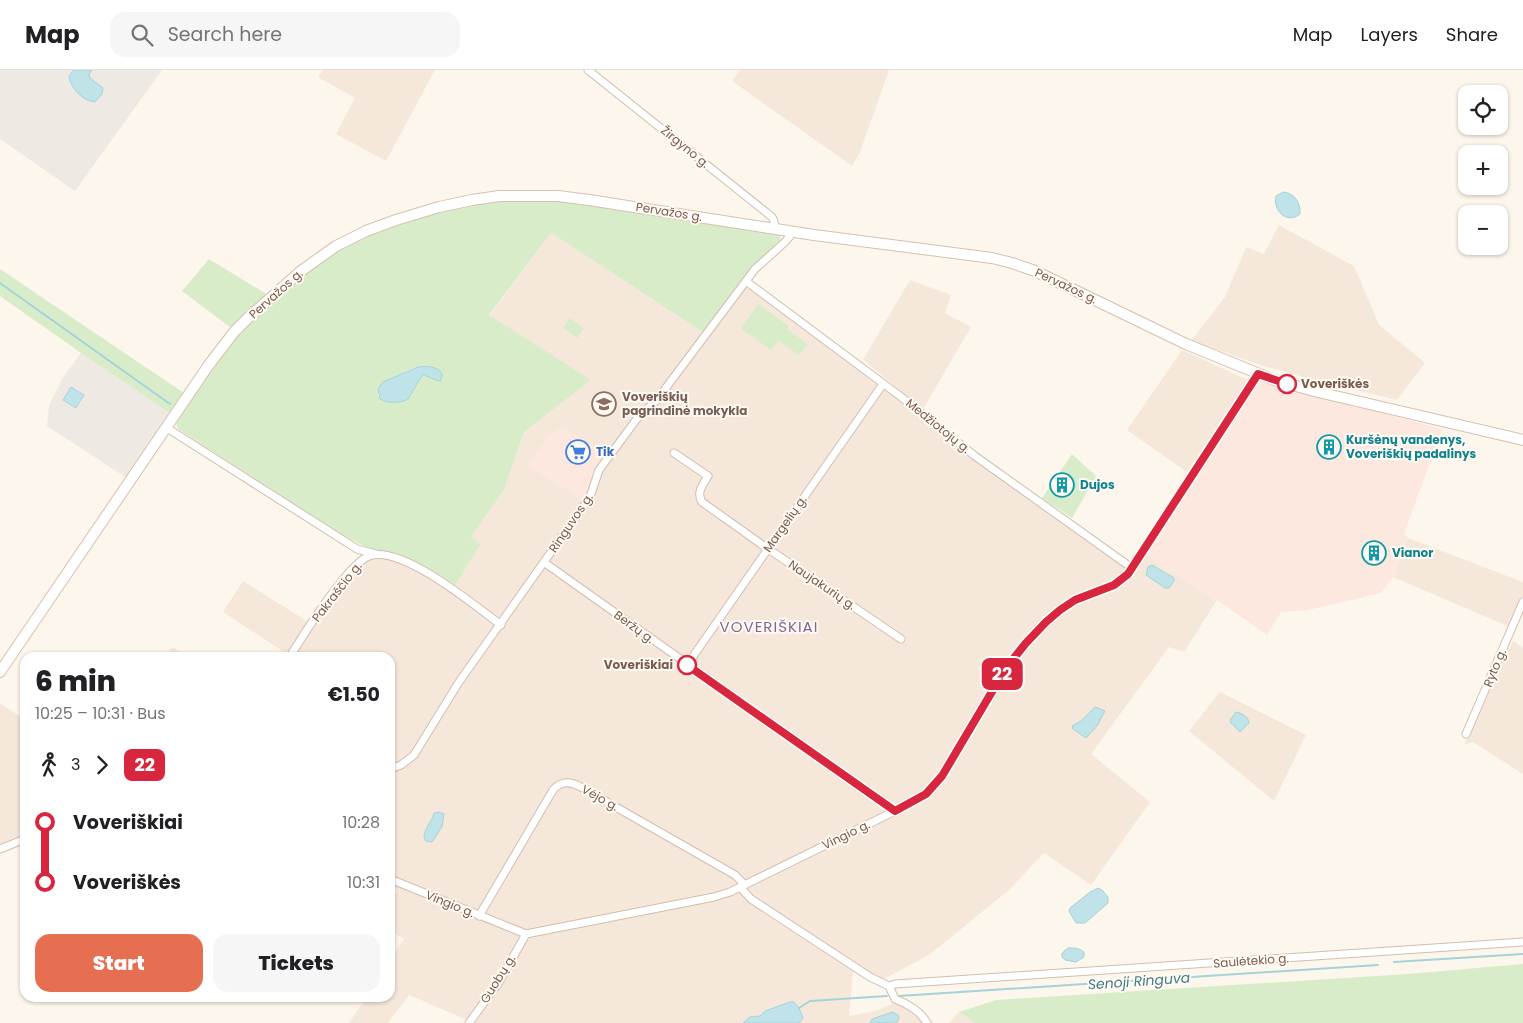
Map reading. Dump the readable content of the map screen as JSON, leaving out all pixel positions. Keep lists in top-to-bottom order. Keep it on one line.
{"streets":{"main road":["Pervažos g."],"street":["Žirgyno g.","Medžiotojų g.","Ringuvos g.","Margelių g.","Naujakurių g.","Pakraščio g.","Beržų g.","Ryto g.","Vėjo g.","Vingio g.","Saulėtekio g.","Guobų g."]},"crossings":[["Žirgyno g.","Pervažos g."],["Pervažos g.","Ringuvos g."],["Pervažos g.","Vingio g."],["Medžiotojų g.","Ringuvos g."],["Medžiotojų g.","Margelių g."],["Medžiotojų g.","Vingio g."],["Ringuvos g.","Beržų g."],["Margelių g.","Naujakurių g."],["Margelių g.","Beržų g."],["Beržų g.","Vingio g."],["Vėjo g.","Vingio g."],["Vingio g.","Guobų g."]],"districts":["VOVERIŠKIAI"],"water":["Senoji Ringuva"],"places":{"other":["Voveriškės","Voveriškiai"],"school or university":["Voveriškių pagrindinė mokykla"],"building":["Kuršėnų vandenys, Voveriškių padalinys","Dujos","Vianor"],"supermarket":["Tik"]},"lines":["bus line 22"],"page":{"header":"Map","search":"Search here","nav":["Map","Layers","Share"],"on_map":"22","map_buttons":["+","−"],"heading":["6 min","10:25 – 10:31 · Bus","€1.50"],"legs":["3","22"],"list":[{"name":"Voveriškiai","value":"10:28"},{"name":"Voveriškės","value":"10:31"}],"buttons":["Start","Tickets"]}}
